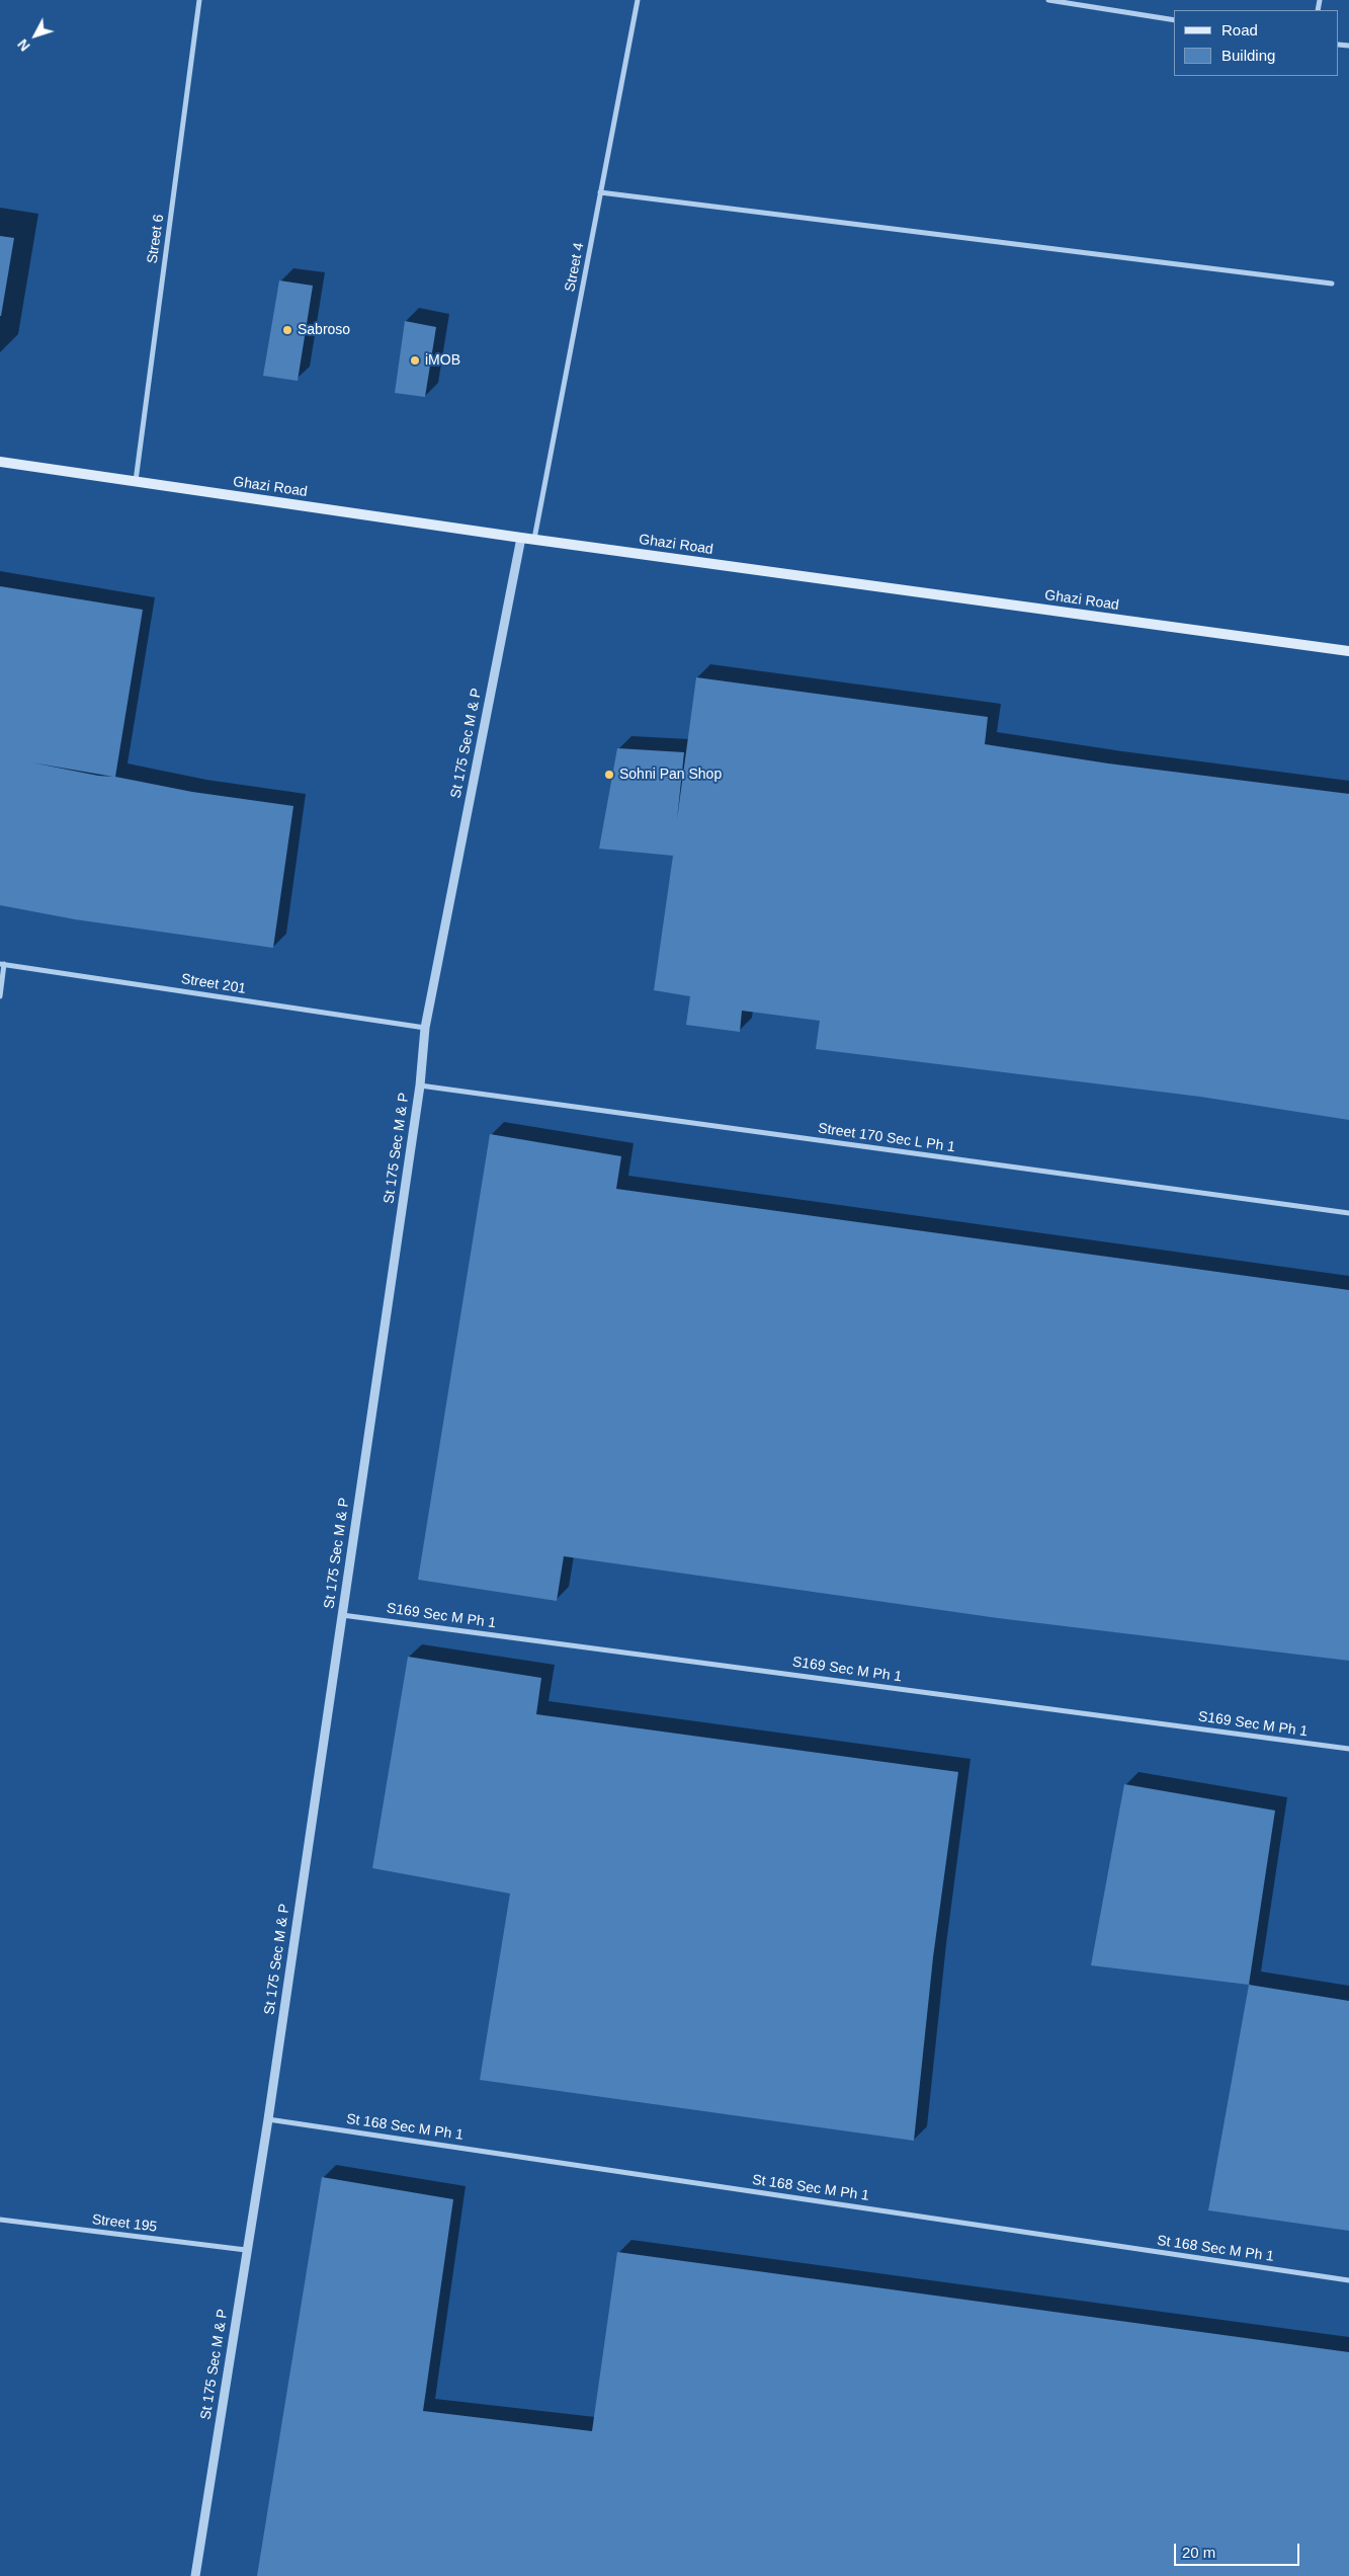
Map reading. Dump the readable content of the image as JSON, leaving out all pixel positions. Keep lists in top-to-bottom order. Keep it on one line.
{"streets":{"main road":["Ghazi Road"],"street":["Street 6","Street 4","St 175 Sec M & P","Street 201","Street 170 Sec L Ph 1","S169 Sec M Ph 1","St 168 Sec M Ph 1","Street 195"]},"crossings":[["Street 6","Ghazi Road"],["Street 4","Ghazi Road"],["Ghazi Road","St 175 Sec M & P"],["St 175 Sec M & P","Street 201"],["St 175 Sec M & P","Street 170 Sec L Ph 1"],["St 175 Sec M & P","S169 Sec M Ph 1"],["St 175 Sec M & P","St 168 Sec M Ph 1"],["St 175 Sec M & P","Street 195"]],"places":["Sabroso","iMOB","Sohni Pan Shop"],"legend":["Road","Building"],"scale_bar":"20 m","north":"bottom left"}
